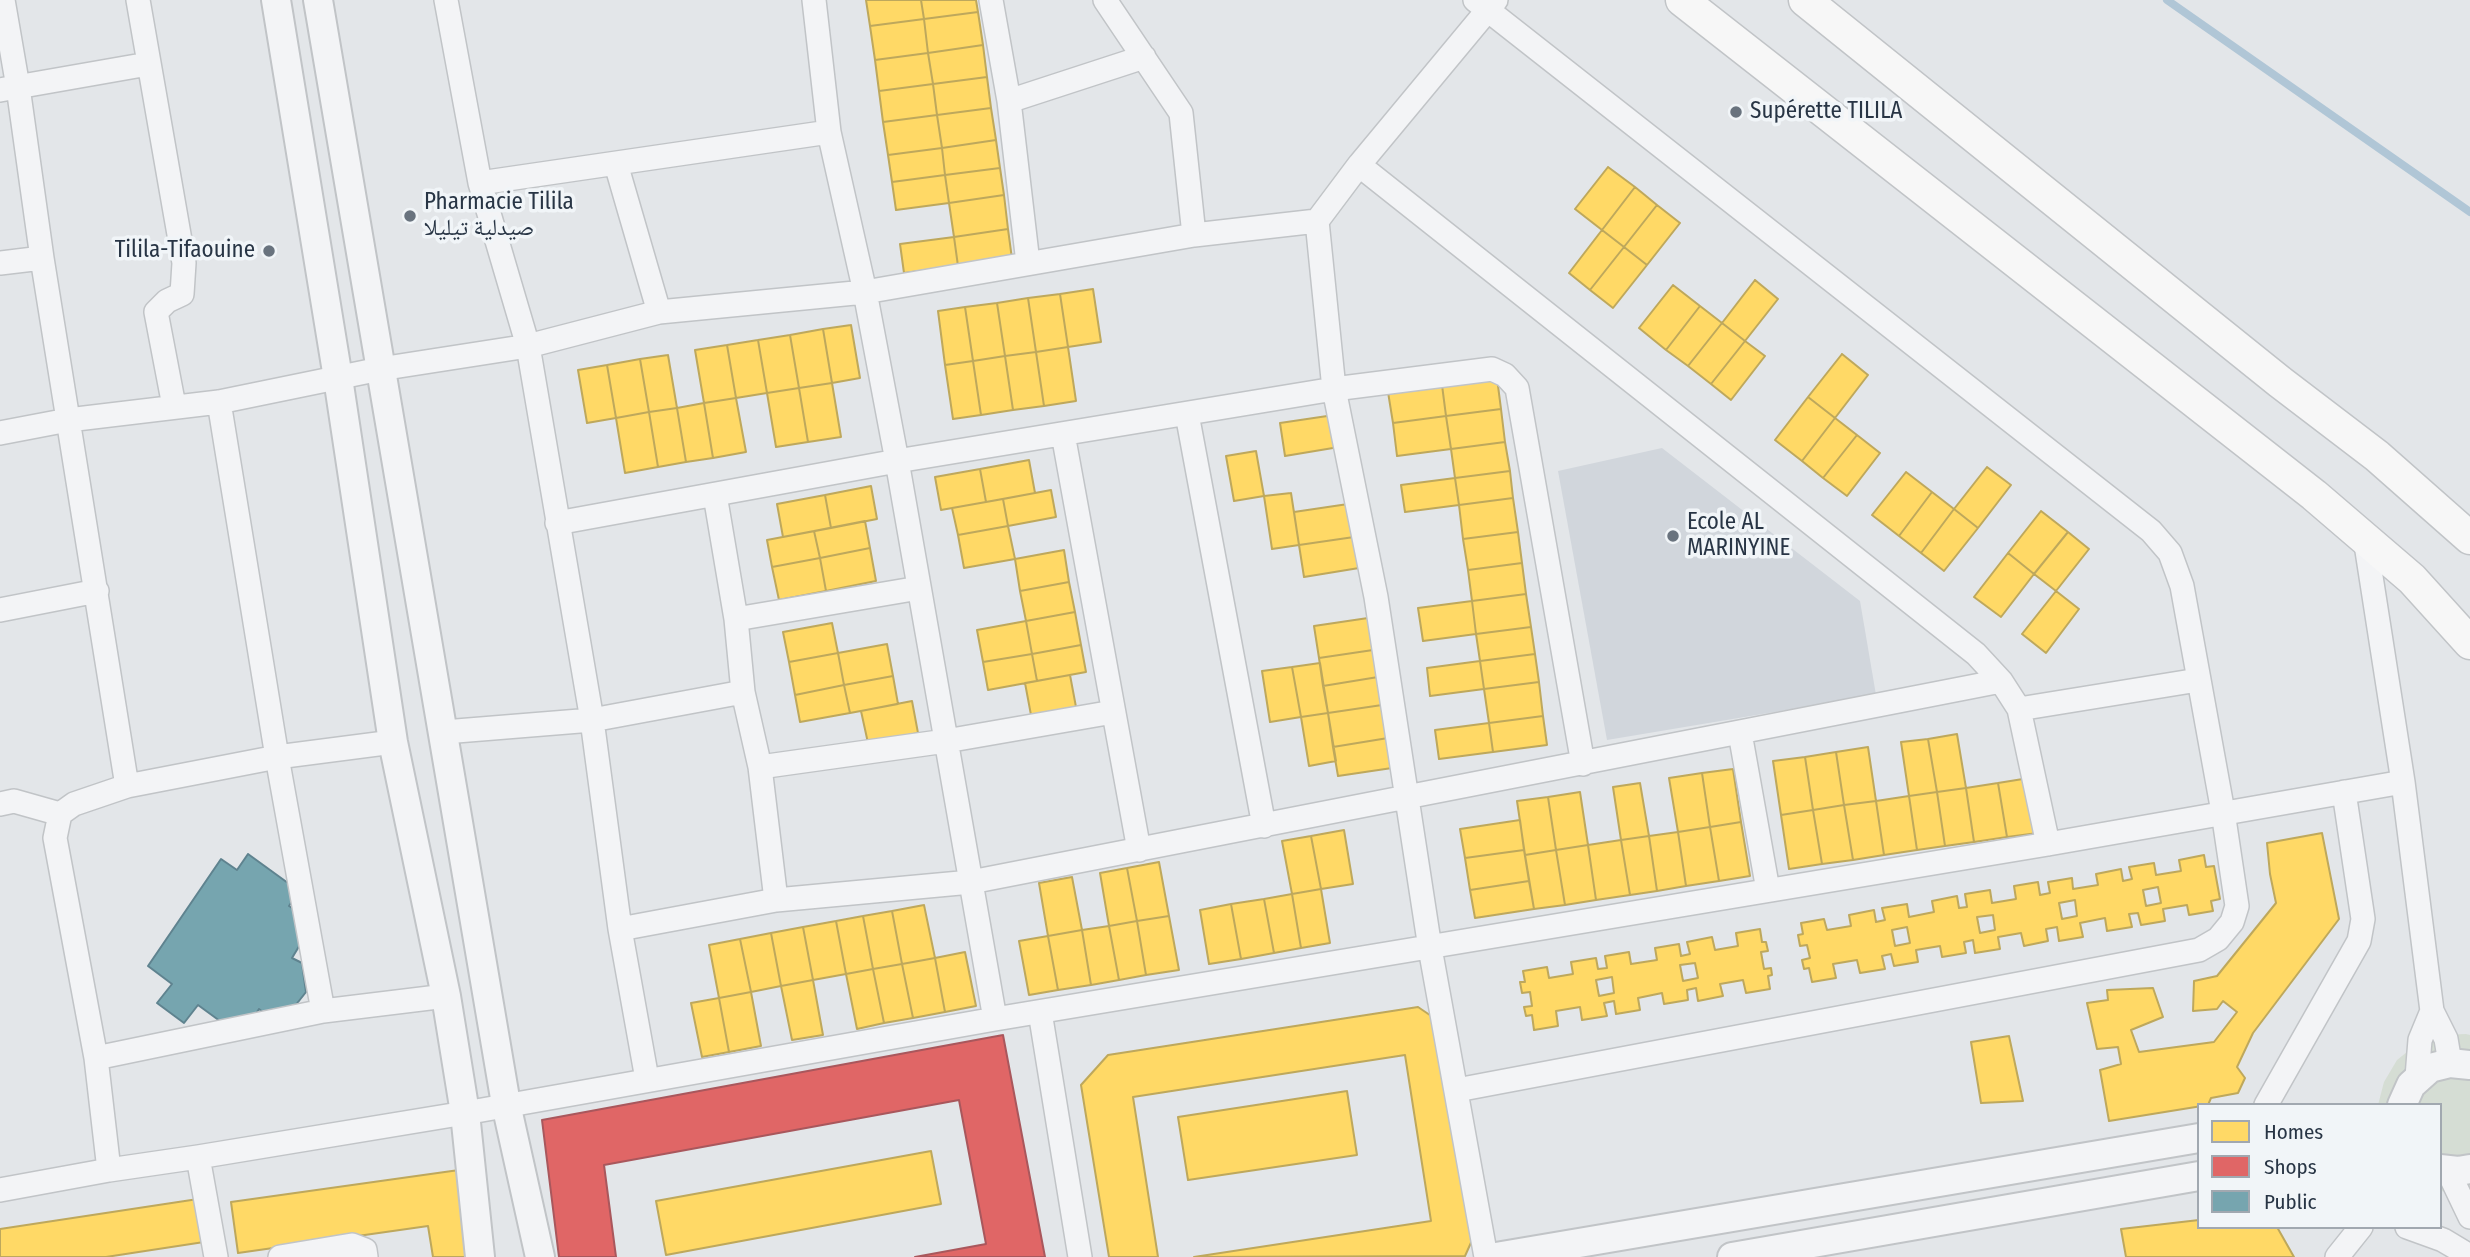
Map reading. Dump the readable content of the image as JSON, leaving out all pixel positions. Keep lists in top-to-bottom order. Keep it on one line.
{"places":["Supérette TILILA","Pharmacie Tilila صيدلية تيليلا","Tilila-Tifaouine","Ecole AL MARINYINE"],"legend":["Homes","Shops","Public"]}
